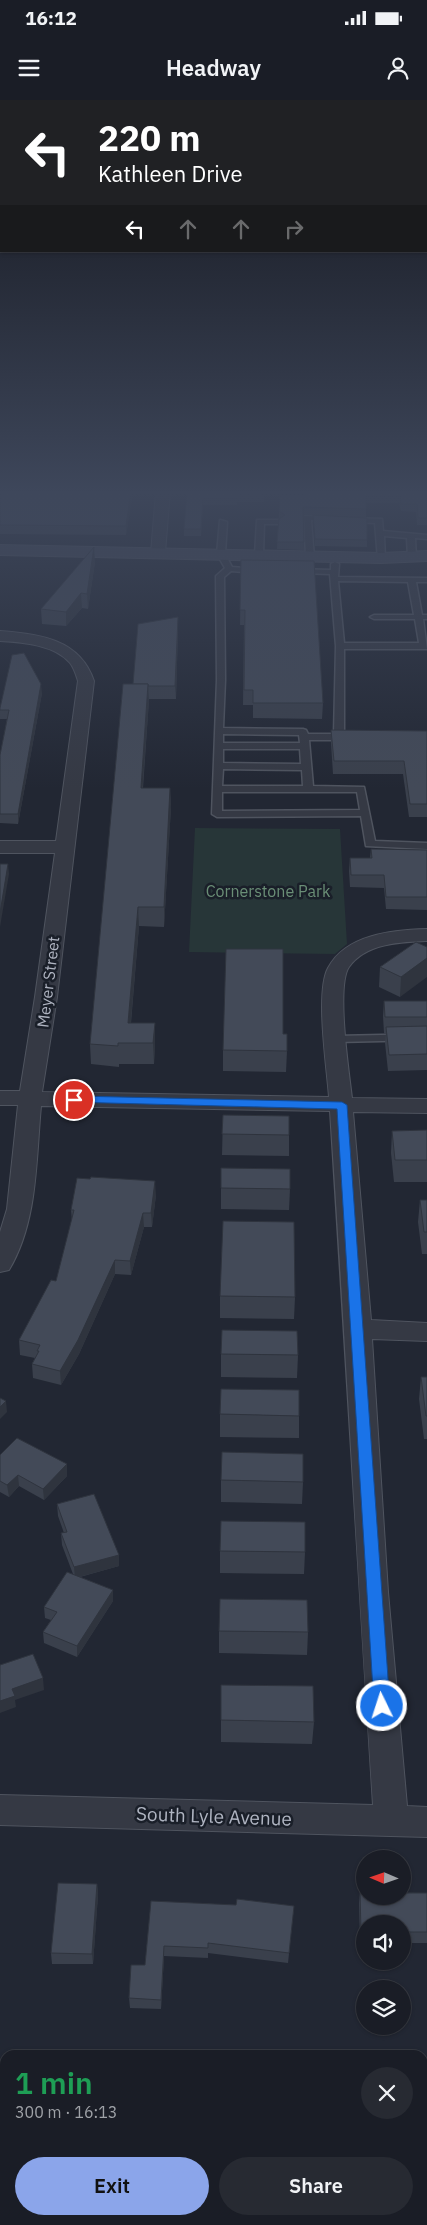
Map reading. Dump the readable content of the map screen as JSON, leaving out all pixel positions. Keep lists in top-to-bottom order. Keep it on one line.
{"streets":{"street":["Meyer Street","South Lyle Avenue"]},"parks":["Cornerstone Park"],"north":"left","page":{"status":"16:12","header":"Headway","turn":["220 m","Kathleen Drive"],"heading":["1 min","300 m · 16:13"],"buttons":["Exit","Share"]}}
